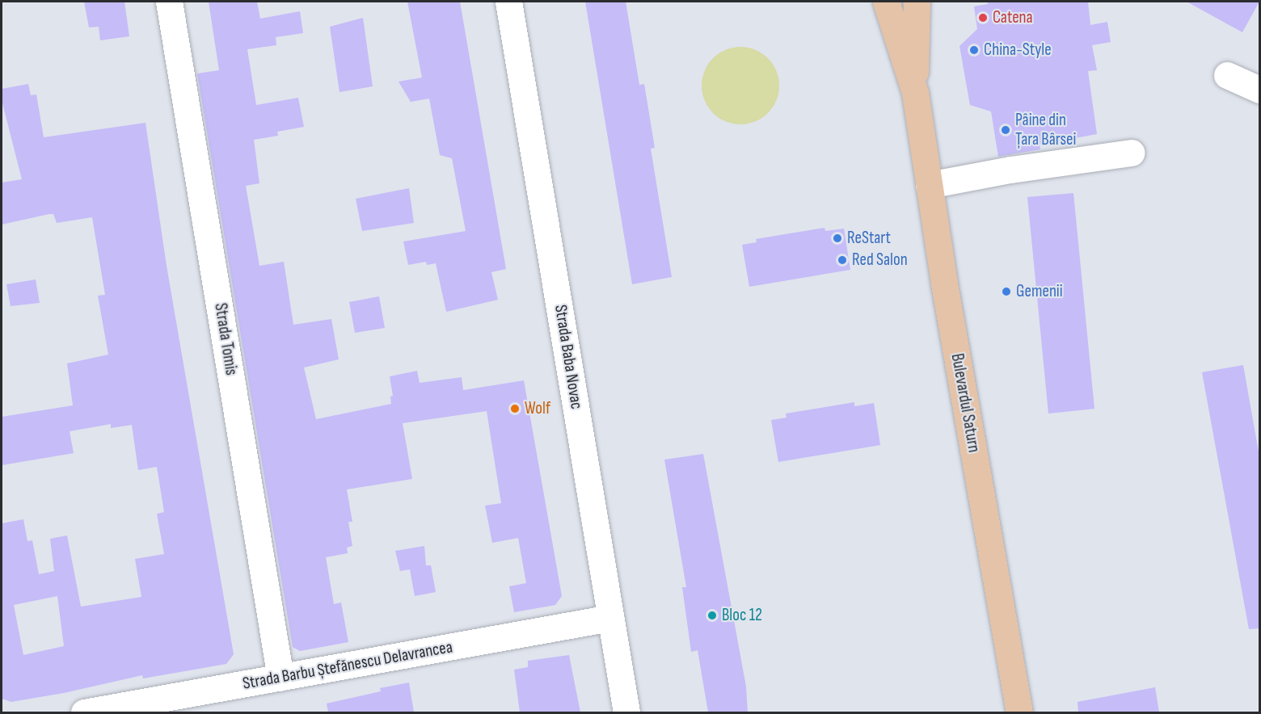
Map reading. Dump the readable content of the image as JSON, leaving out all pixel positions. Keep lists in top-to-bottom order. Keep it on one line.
{"streets":{"main road":["Bulevardul Saturn"],"street":["Strada Tomis","Strada Baba Novac","Strada Barbu Ștefănescu Delavrancea"]},"crossings":[["Strada Tomis","Strada Barbu Ștefănescu Delavrancea"],["Strada Baba Novac","Strada Barbu Ștefănescu Delavrancea"]],"places":["Catena","China-Style","Pâine din Țara Bârsei","ReStart","Red Salon","Gemenii","Wolf","Bloc 12"]}
